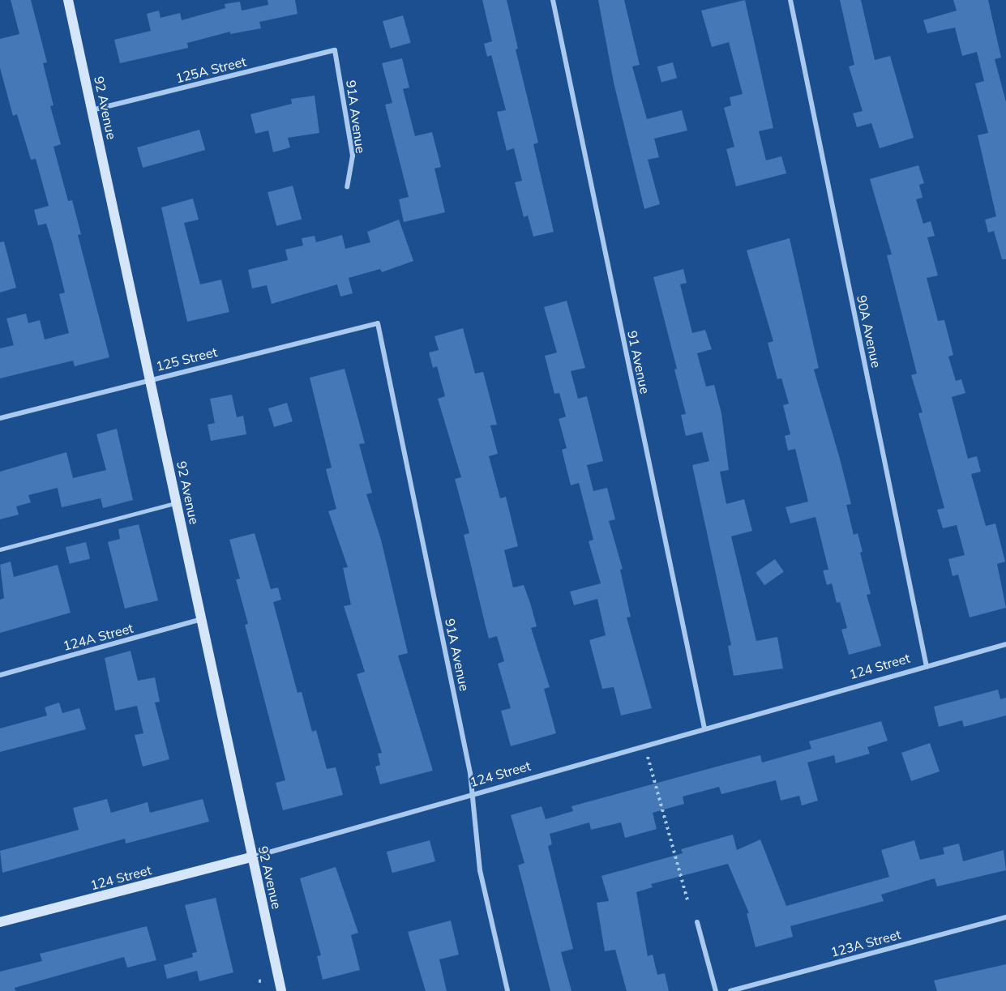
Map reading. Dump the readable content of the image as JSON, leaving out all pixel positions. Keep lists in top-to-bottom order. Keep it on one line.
{"streets":{"street":["125A Street","92 Avenue","91A Avenue","90A Avenue","125 Street","91 Avenue","124A Street","124 Street","123A Street"]},"crossings":[["125A Street","92 Avenue"],["125A Street","91A Avenue"],["92 Avenue","125 Street"],["92 Avenue","124A Street"],["92 Avenue","124 Street"],["91A Avenue","125 Street"],["91A Avenue","124 Street"],["90A Avenue","124 Street"],["91 Avenue","124 Street"]]}
